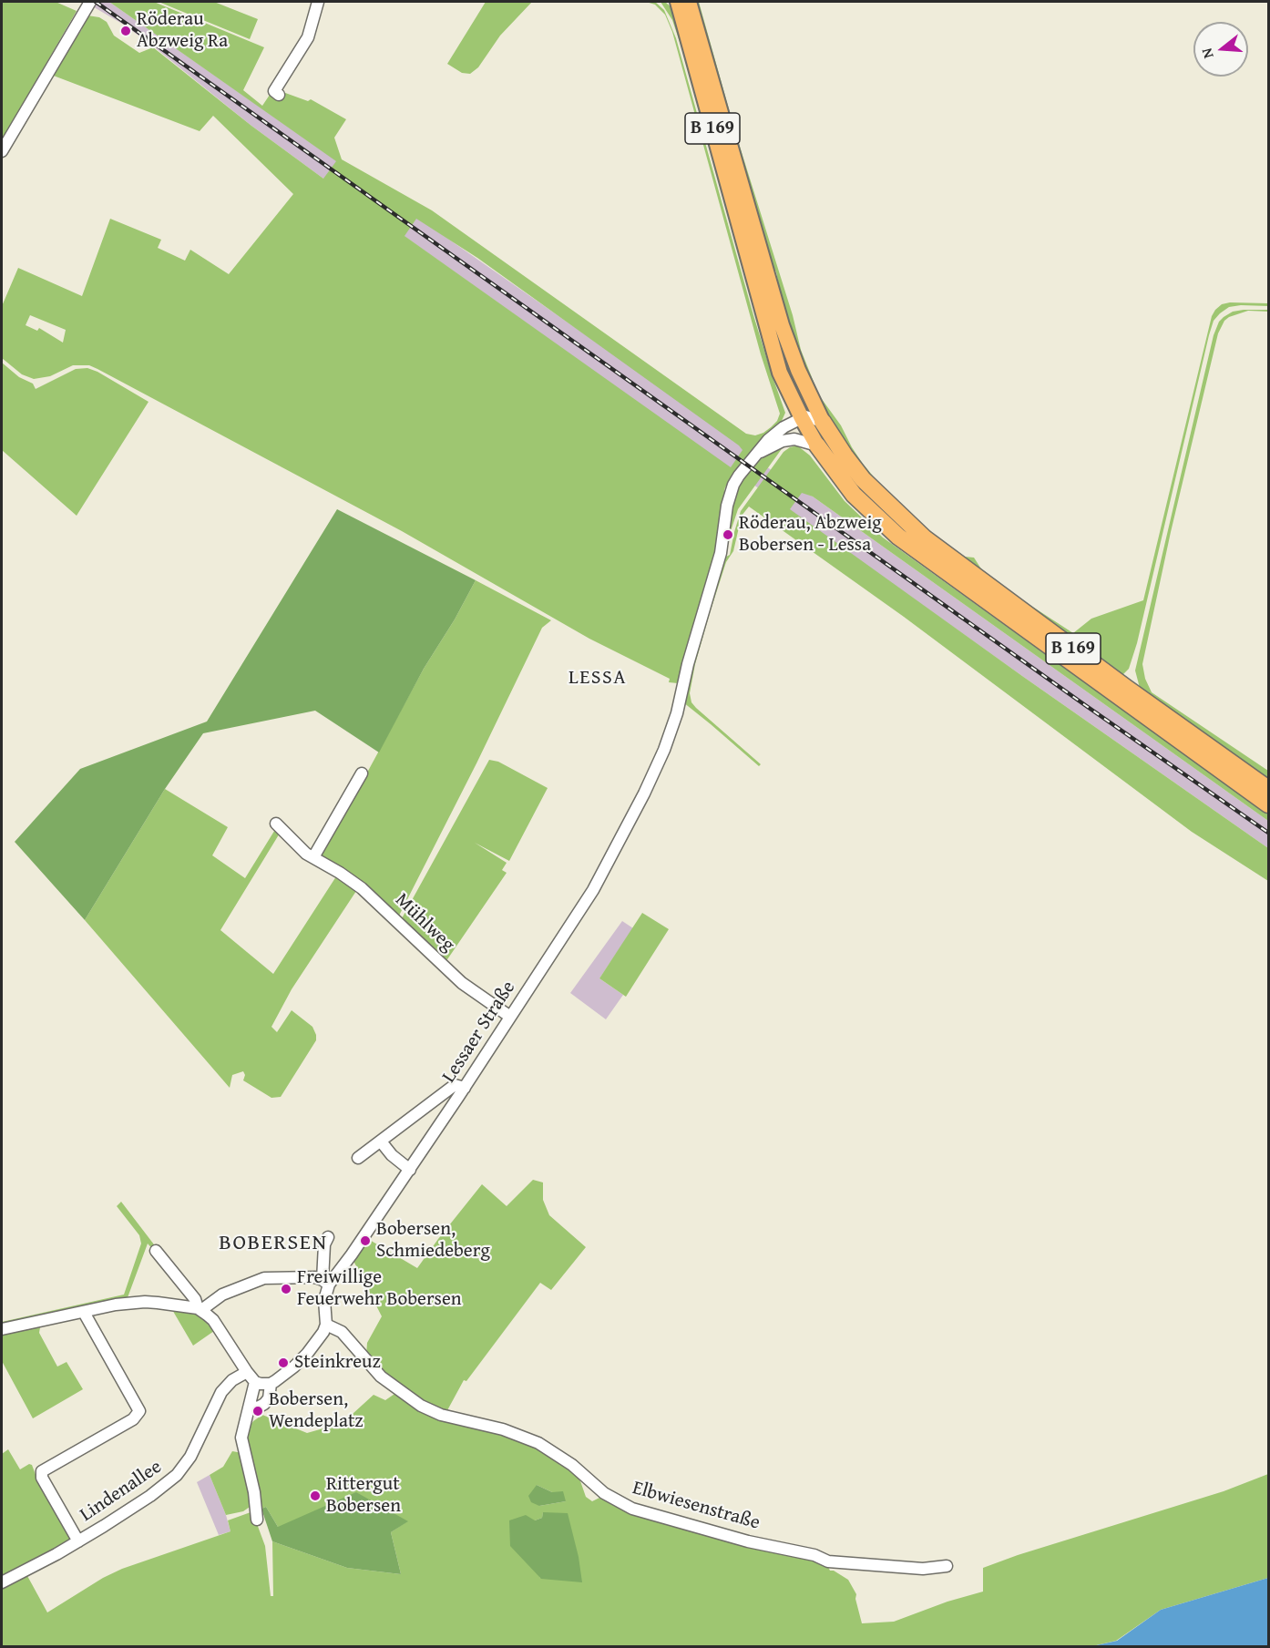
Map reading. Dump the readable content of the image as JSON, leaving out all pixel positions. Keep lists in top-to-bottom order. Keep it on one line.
{"streets":{"highway":["B 169"],"street":["Mühlweg","Lessaer Straße","Lindenallee","Elbwiesenstraße"]},"crossings":[["B 169","Lessaer Straße"],["Mühlweg","Lessaer Straße"],["Lessaer Straße","Elbwiesenstraße"]],"districts":["LESSA","BOBERSEN"],"places":["Röderau Abzweig Ra","Röderau, Abzweig Bobersen - Lessa","Bobersen, Schmiedeberg","Freiwillige Feuerwehr Bobersen","Steinkreuz","Bobersen, Wendeplatz","Rittergut Bobersen"],"north":"left"}
